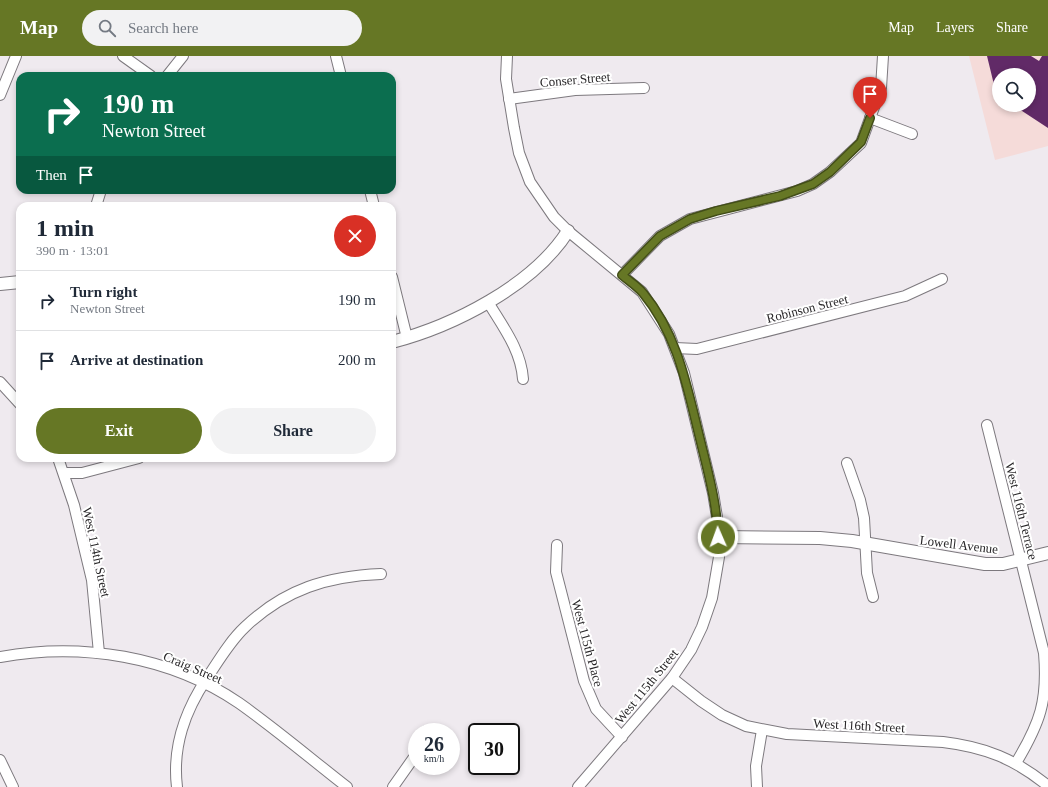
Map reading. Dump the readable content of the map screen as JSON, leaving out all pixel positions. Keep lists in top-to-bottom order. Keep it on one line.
{"streets":{"street":["Conser Street","Robinson Street","West 116th Terrace","Lowell Avenue","West 114th Street","West 115th Place","Craig Street","West 115th Street","West 116th Street"]},"crossings":[["Conser Street","West 115th Street"],["Robinson Street","West 115th Street"],["West 116th Terrace","Lowell Avenue"],["West 116th Terrace","West 116th Street"],["Lowell Avenue","West 115th Street"],["West 114th Street","Craig Street"],["West 115th Place","West 115th Street"],["West 115th Street","West 116th Street"]],"page":{"header":"Map","search":"Search here","nav":["Map","Layers","Share"],"turn":["190 m","Newton Street"],"then":"Then","heading":["1 min","390 m · 13:01"],"list":[{"name":"Turn right","note":"Newton Street","value":"190 m"},{"name":"Arrive at destination","value":"200 m"}],"buttons":["Exit","Share"],"speed":"26 km/h","limit":"30"}}
